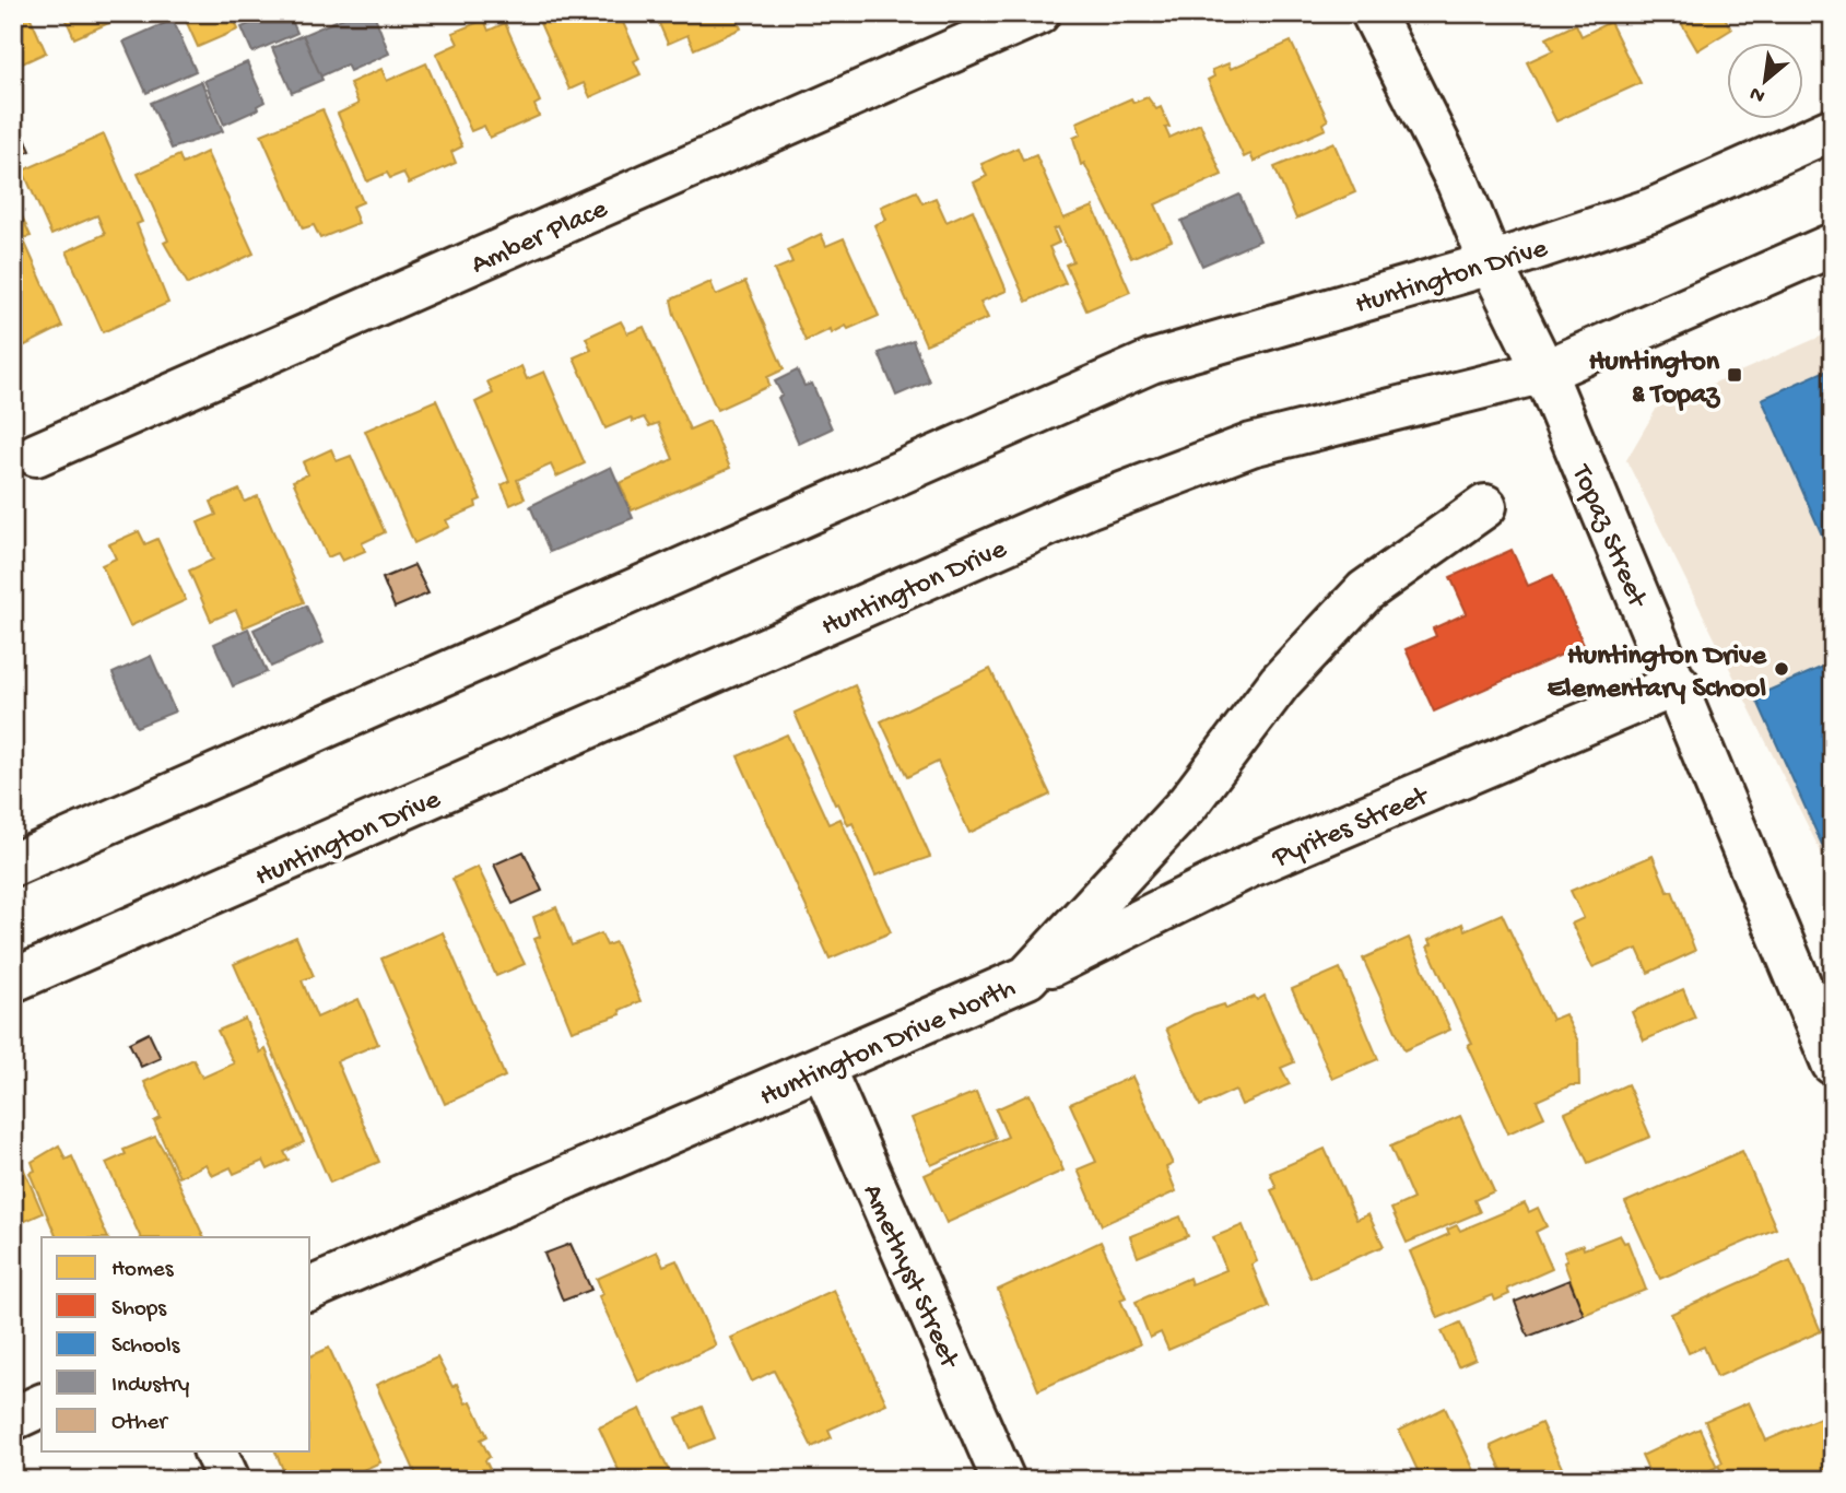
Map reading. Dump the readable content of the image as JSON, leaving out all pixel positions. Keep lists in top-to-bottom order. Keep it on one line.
{"streets":{"street":["Amber Place","Huntington Drive","Topaz Street","Pyrites Street","Huntington Drive North","Amethyst Street"]},"crossings":[["Huntington Drive","Topaz Street"],["Topaz Street","Pyrites Street"],["Pyrites Street","Huntington Drive North"],["Huntington Drive North","Amethyst Street"]],"places":{"transit":["Huntington & Topaz"],"other":["Huntington Drive Elementary School"]},"legend":["Homes","Shops","Schools","Industry","Other"],"north":"bottom left"}
